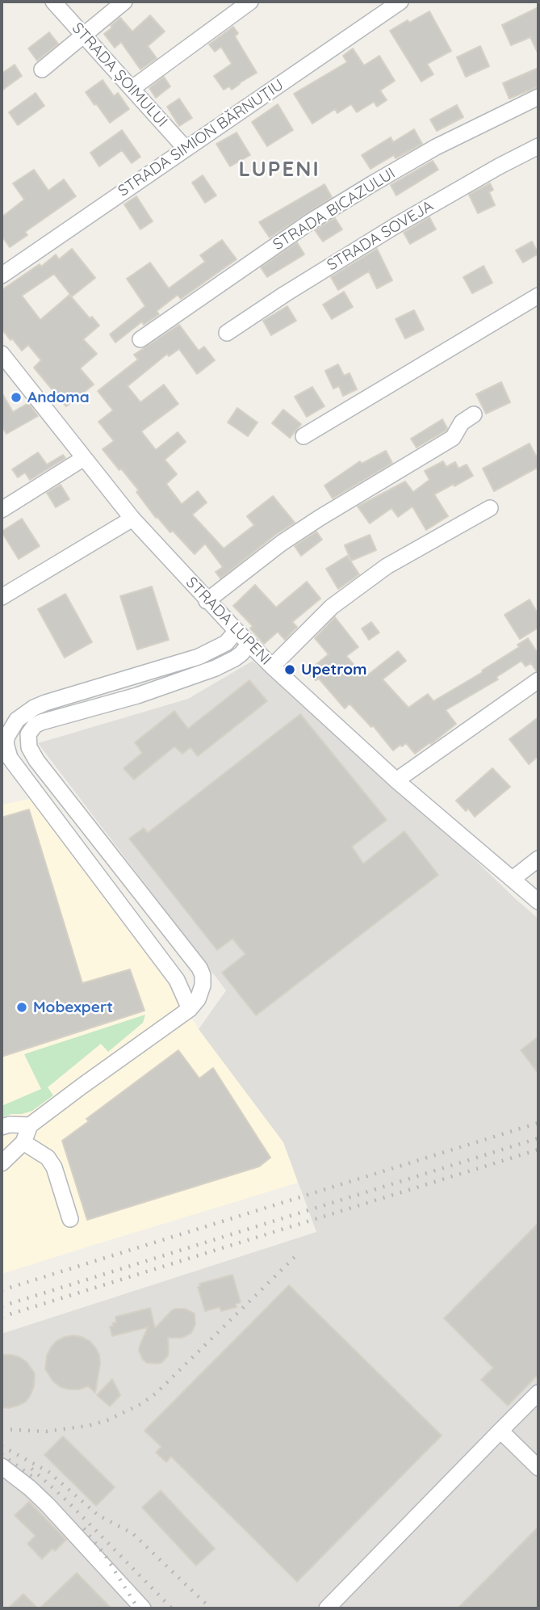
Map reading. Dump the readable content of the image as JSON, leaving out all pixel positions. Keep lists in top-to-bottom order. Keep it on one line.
{"streets":{"street":["STRADA ȘOIMULUI","STRADA SIMION BĂRNUȚIU","STRADA BICAZULUI","STRADA SOVEJA","STRADA LUPENI"]},"crossings":[["STRADA ȘOIMULUI","STRADA SIMION BĂRNUȚIU"]],"districts":["LUPENI"],"places":["Andoma","Upetrom","Mobexpert"]}
